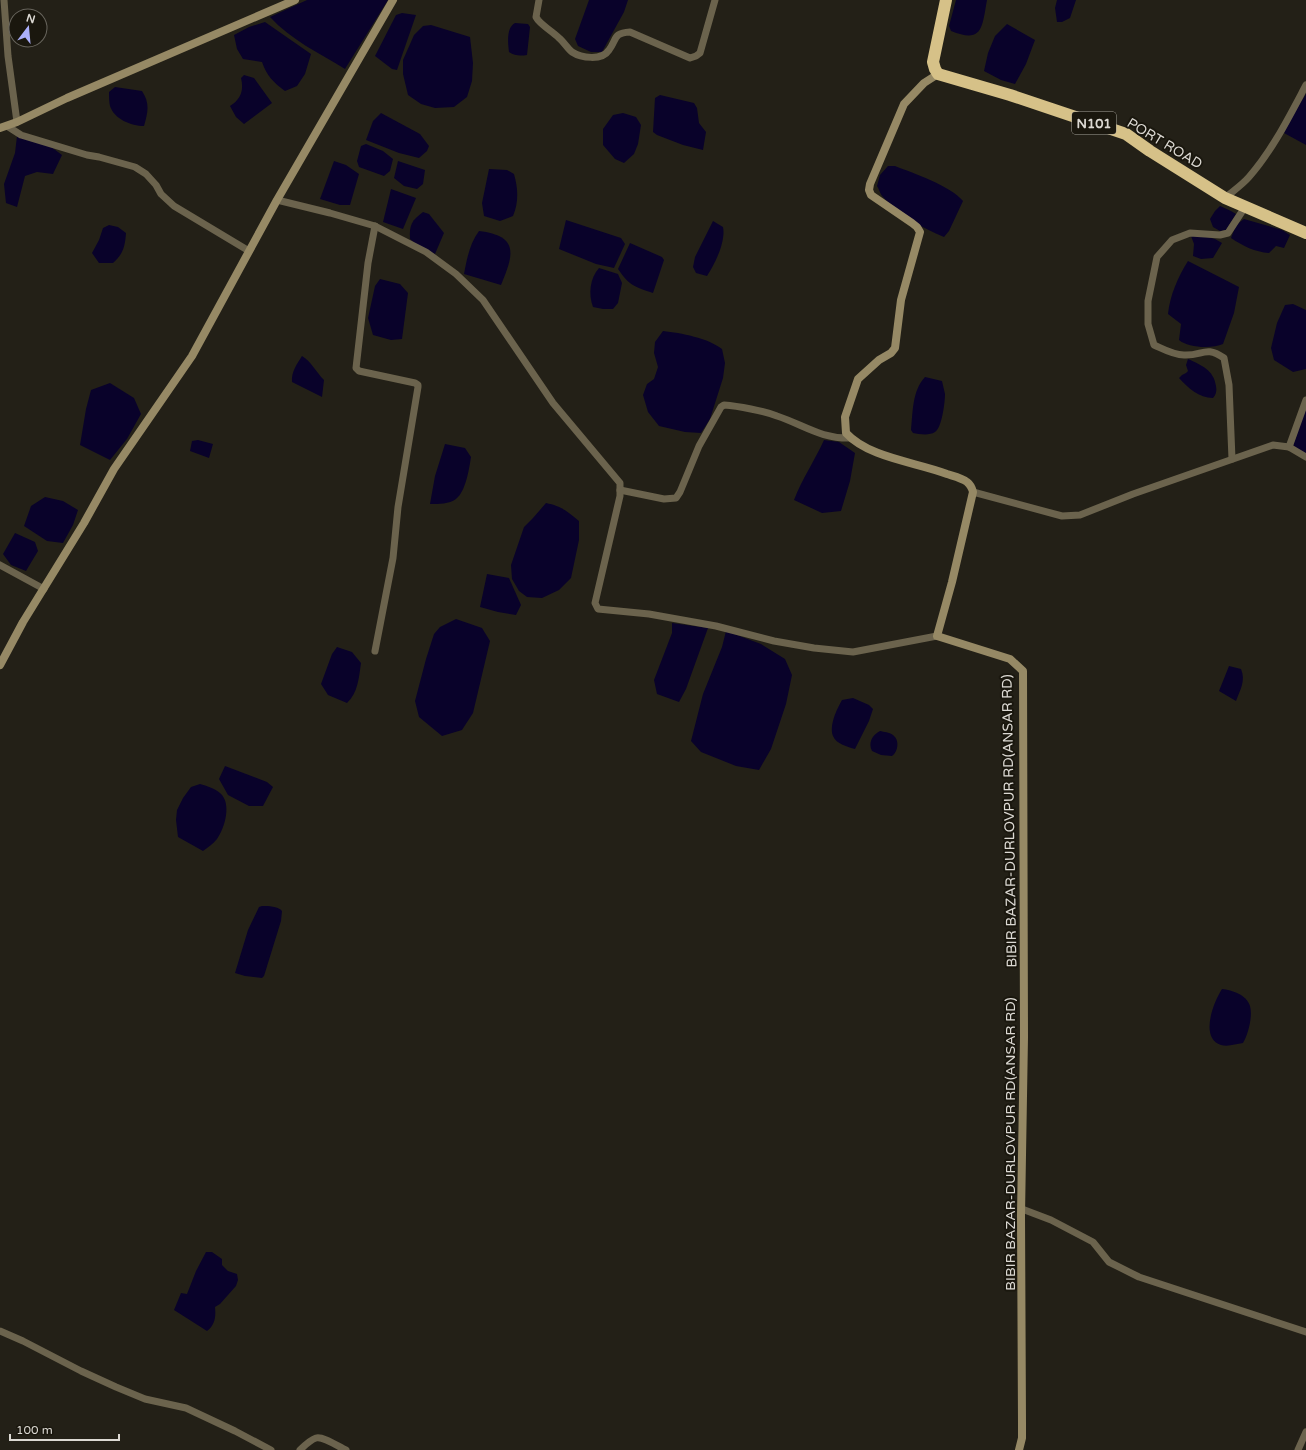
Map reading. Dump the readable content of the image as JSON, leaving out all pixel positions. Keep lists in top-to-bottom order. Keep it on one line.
{"streets":{"highway":["N101","PORT ROAD"],"street":["BIBIR BAZAR-DURLOVPUR RD(ANSAR RD)"]},"scale_bar":"100 m","north":"top"}
